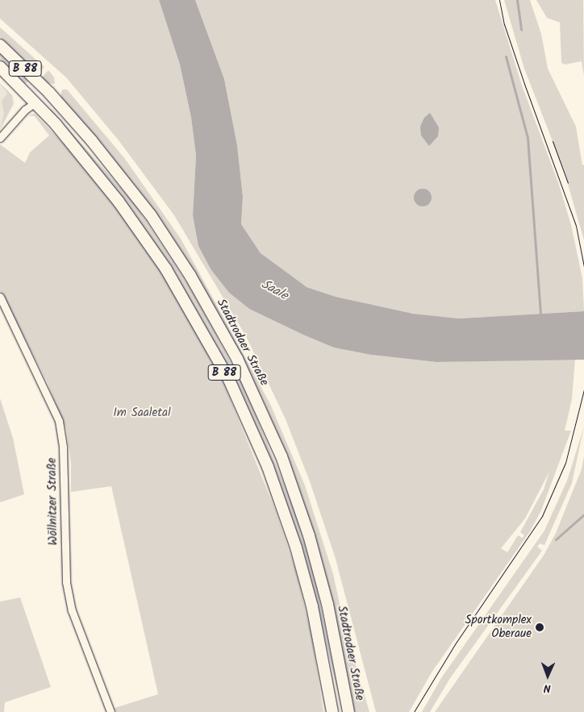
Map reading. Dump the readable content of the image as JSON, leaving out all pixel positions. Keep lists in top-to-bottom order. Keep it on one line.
{"streets":{"main road":["B 88","Stadtrodaer Straße"],"street":["Wöllnitzer Straße"]},"water":["Saale"],"parks":["Im Saaletal"],"places":["Sportkomplex Oberaue"],"north":"bottom"}
